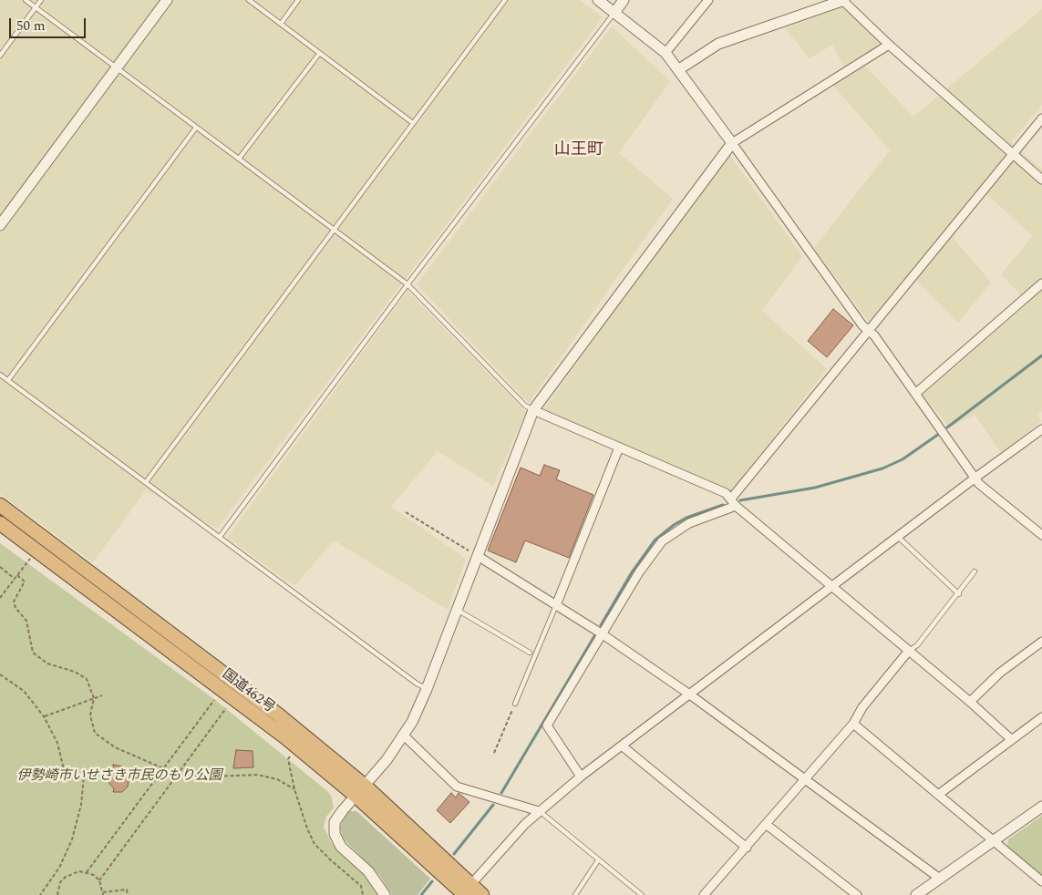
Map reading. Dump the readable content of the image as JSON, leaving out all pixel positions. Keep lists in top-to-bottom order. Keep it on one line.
{"streets":{"highway":["国道462号"]},"districts":["山王町"],"parks":["伊勢崎市いせさき市民のもり公園"],"scale_bar":"50 m"}
